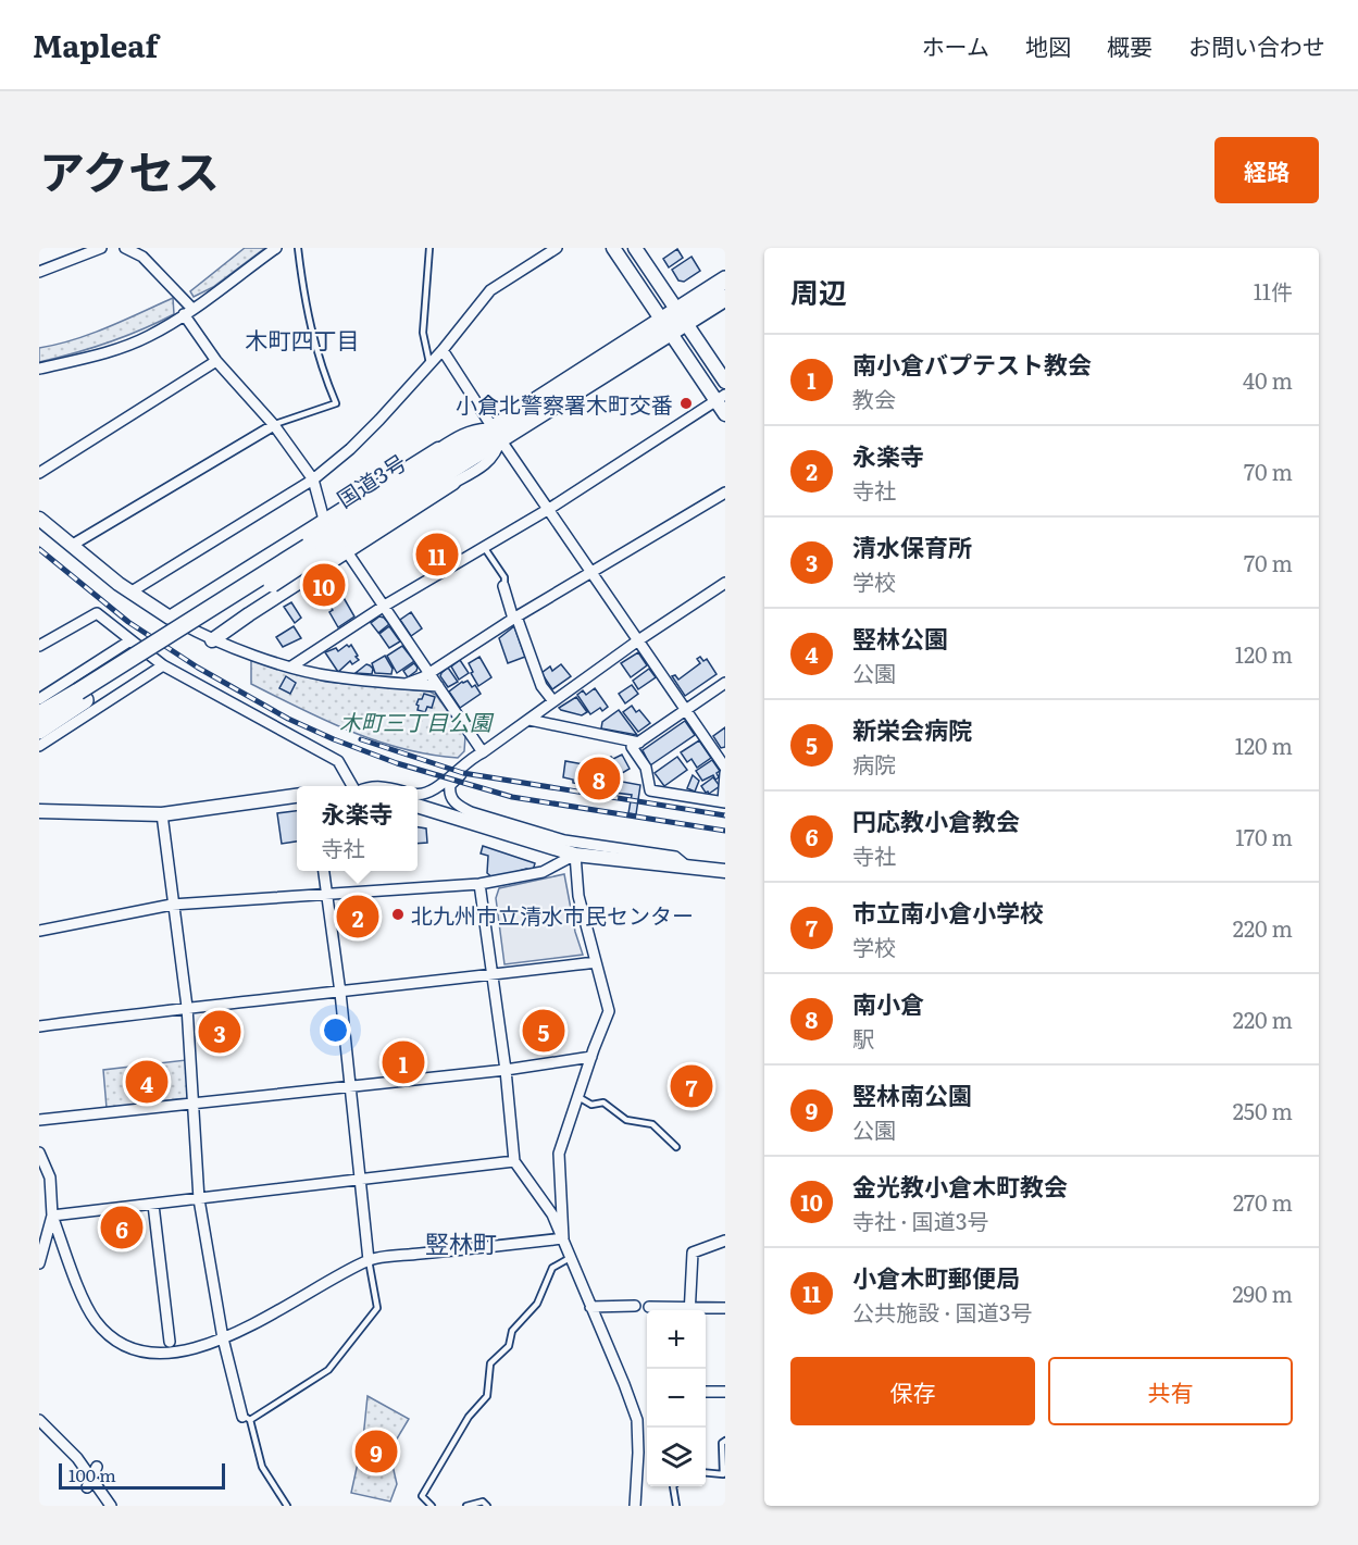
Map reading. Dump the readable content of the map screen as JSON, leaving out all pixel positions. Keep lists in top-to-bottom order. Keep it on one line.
{"streets":{"highway":["国道3号"]},"districts":["木町四丁目","竪林町"],"parks":["木町三丁目公園"],"places":["小倉北警察署木町交番","北九州市立清水市民センター"],"scale_bar":"100 m","page":{"header":"Mapleaf","nav":["ホーム","地図","概要","お問い合わせ"],"title":"アクセス","buttons":["経路",["保存","共有"]],"heading":["周辺","11件"],"list":[{"mark":"1","name":"南小倉バプテスト教会","note":"教会","value":"40 m"},{"mark":"2","name":"永楽寺","note":"寺社","value":"70 m"},{"mark":"3","name":"清水保育所","note":"学校","value":"70 m"},{"mark":"4","name":"竪林公園","note":"公園","value":"120 m"},{"mark":"5","name":"新栄会病院","note":"病院","value":"120 m"},{"mark":"6","name":"円応教小倉教会","note":"寺社","value":"170 m"},{"mark":"7","name":"市立南小倉小学校","note":"学校","value":"220 m"},{"mark":"8","name":"南小倉","note":"駅","value":"220 m"},{"mark":"9","name":"竪林南公園","note":"公園","value":"250 m"},{"mark":"10","name":"金光教小倉木町教会","note":"寺社 · 国道3号","value":"270 m"},{"mark":"11","name":"小倉木町郵便局","note":"公共施設 · 国道3号","value":"290 m"}],"pins":["11","10","8","2","5","3","1","4","7","6","9"],"popup":["永楽寺","寺社"],"map_buttons":["+","−"],"scale":"100 m"}}
